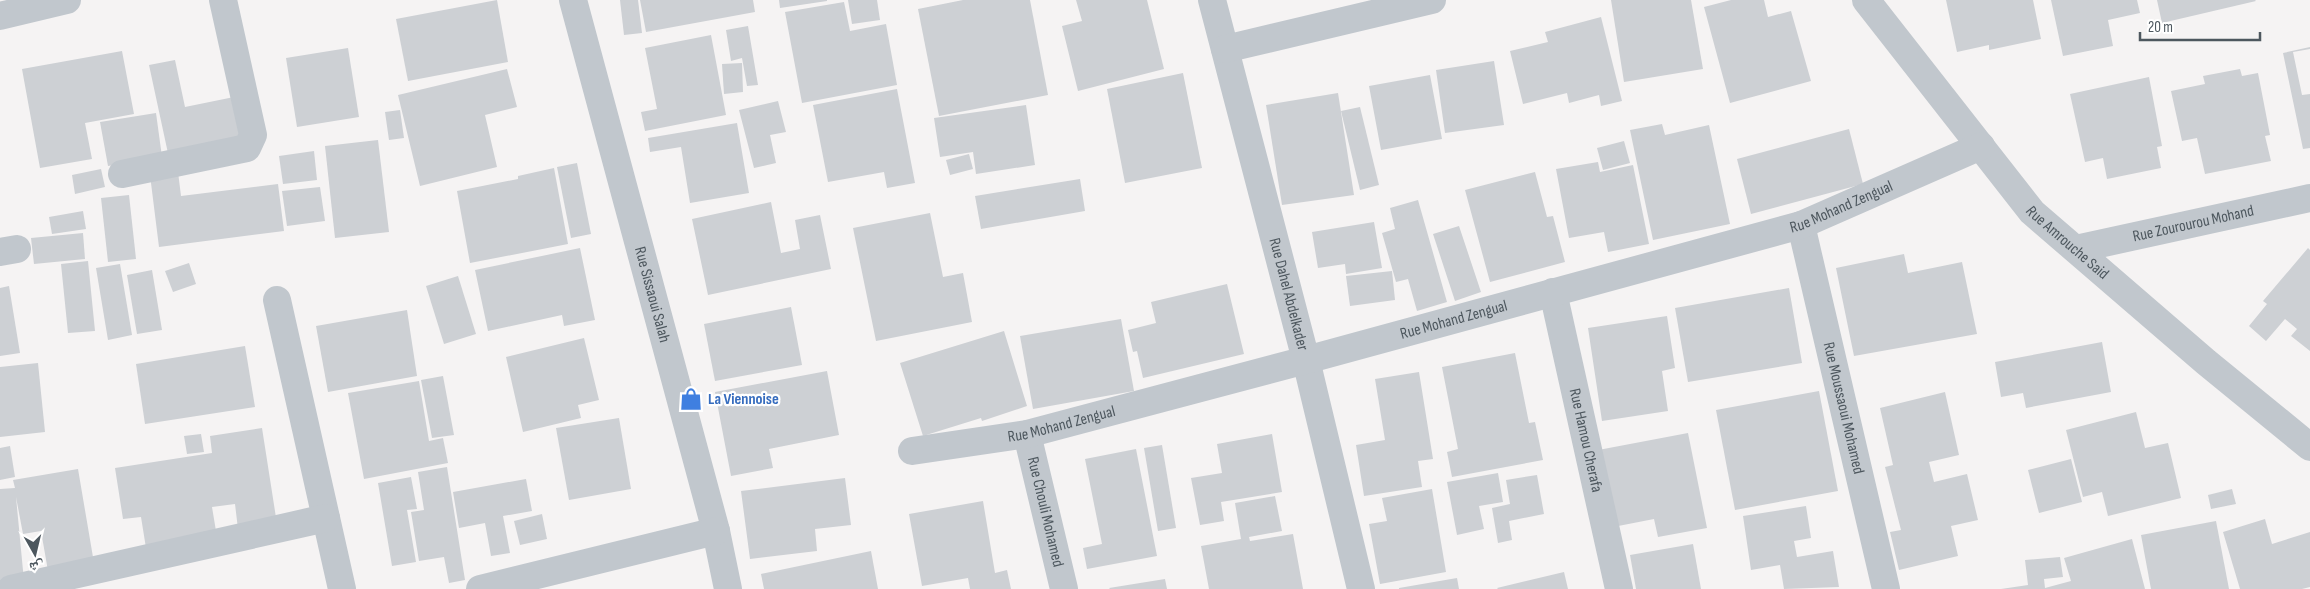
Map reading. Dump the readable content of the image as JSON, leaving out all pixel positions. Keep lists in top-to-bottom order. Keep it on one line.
{"streets":{"street":["Rue Mohand Zengual","Rue Zourourou Mohand","Rue Amrouche Said","Rue Sissaoui Salah","Rue Dahel Abdelkader","Rue Moussaoui Mohamed","Rue Hamou Cherafa","Rue Chouli Mohamed"]},"crossings":[["Rue Mohand Zengual","Rue Amrouche Said"],["Rue Mohand Zengual","Rue Dahel Abdelkader"],["Rue Mohand Zengual","Rue Moussaoui Mohamed"],["Rue Mohand Zengual","Rue Hamou Cherafa"],["Rue Mohand Zengual","Rue Chouli Mohamed"],["Rue Zourourou Mohand","Rue Amrouche Said"]],"places":{"shop":["La Viennoise"]},"scale_bar":"20 m","north":"bottom"}
